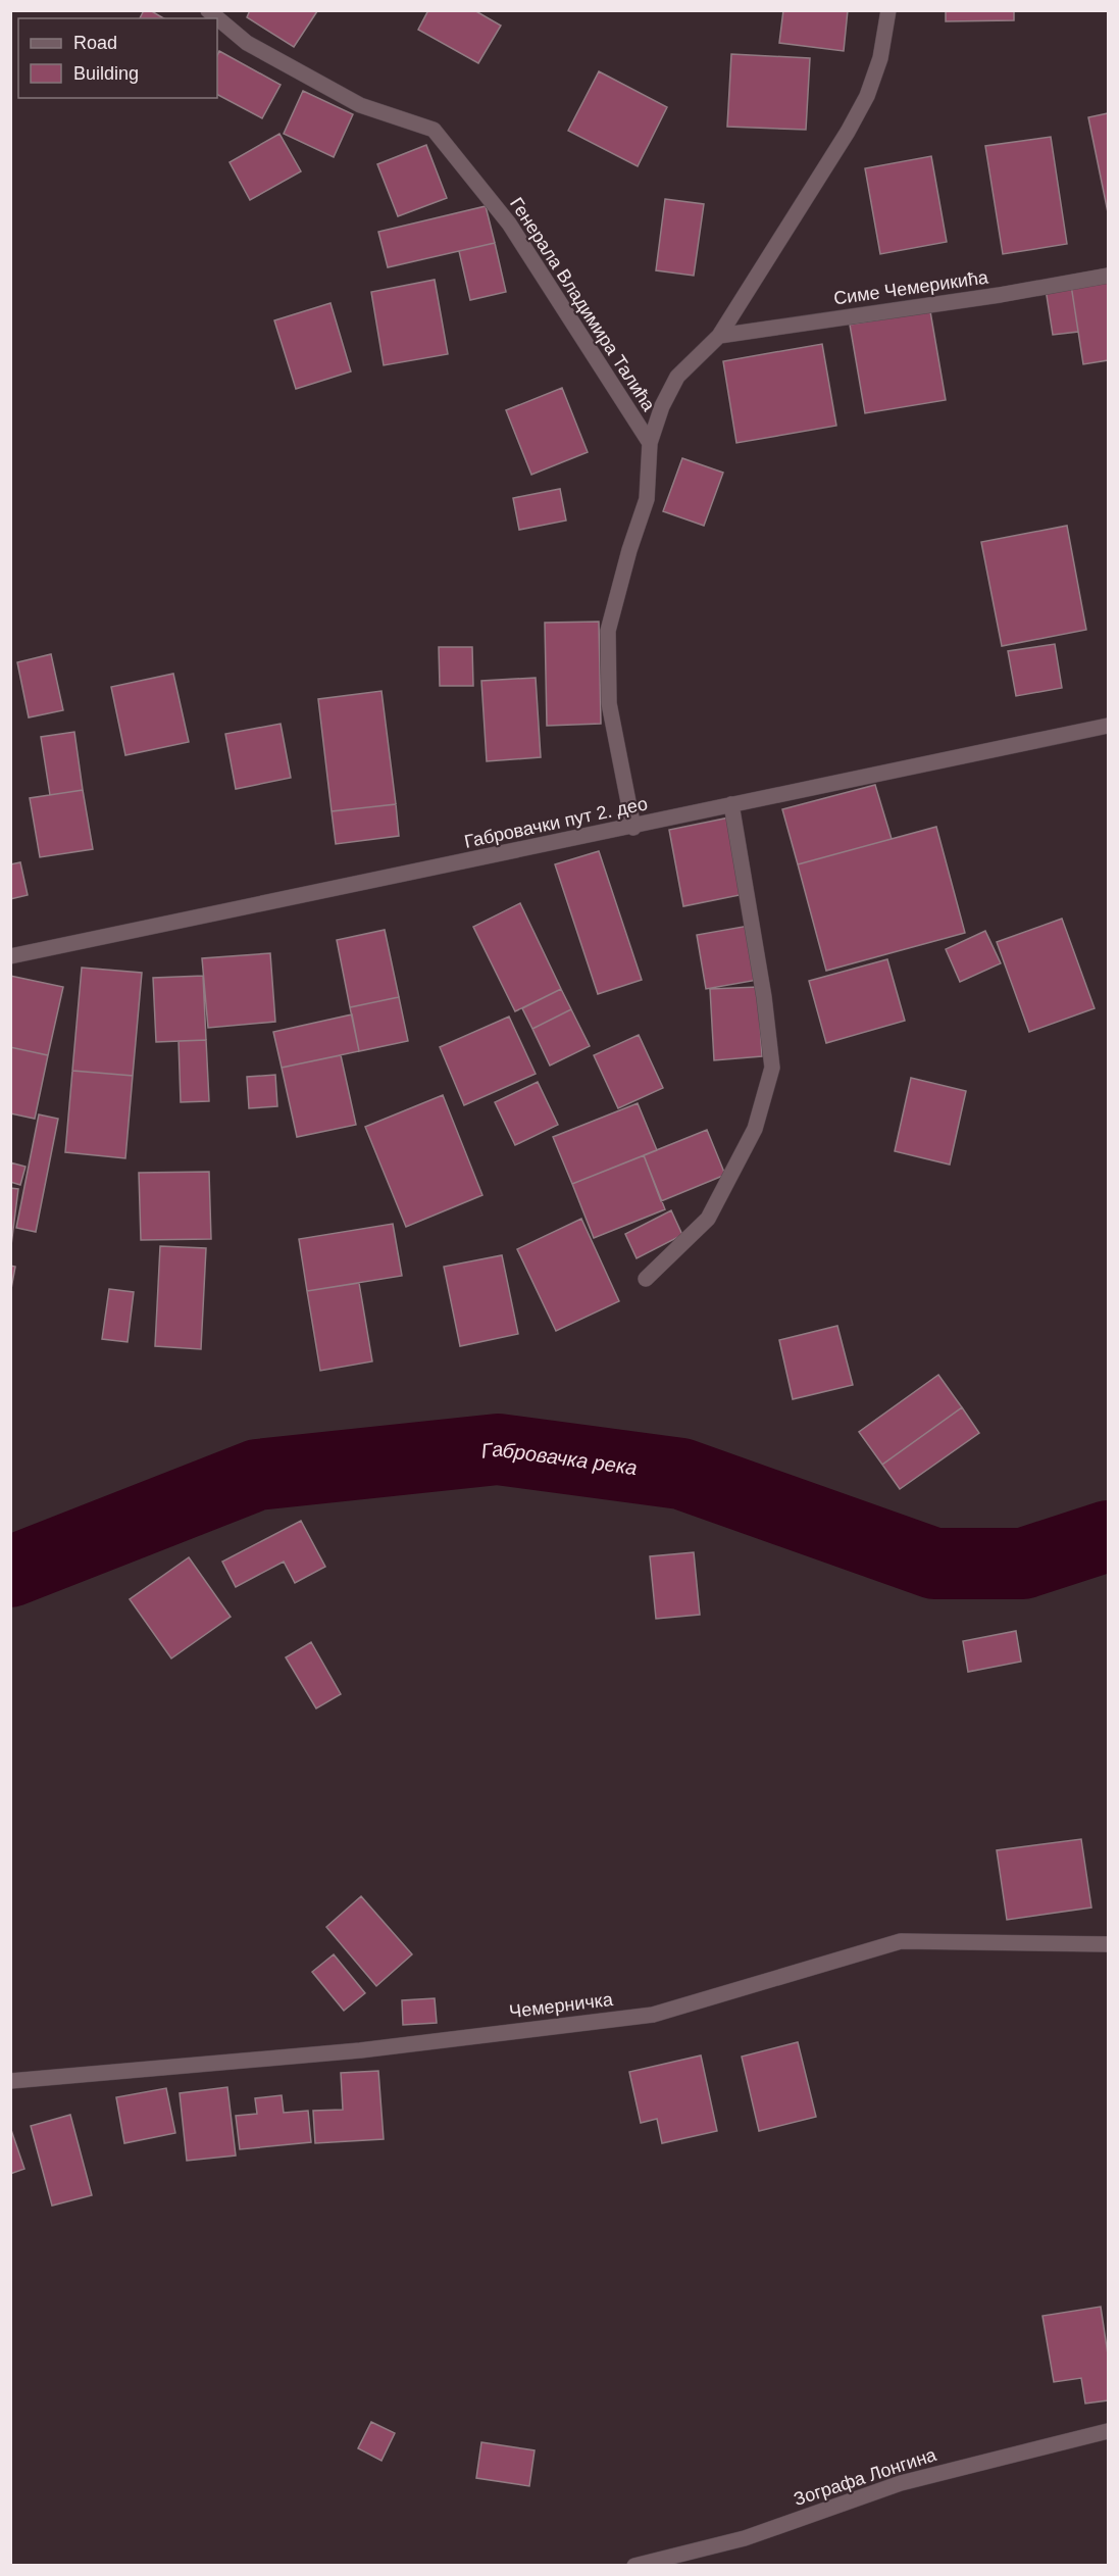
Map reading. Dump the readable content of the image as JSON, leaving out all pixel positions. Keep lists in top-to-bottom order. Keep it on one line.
{"streets":{"street":["Симе Чемерикића","Генерала Владимира Талића","Габровачки пут 2. део","Чемерничка","Зографа Лонгина"]},"water":["Габровачка река"],"legend":["Road","Building"]}
